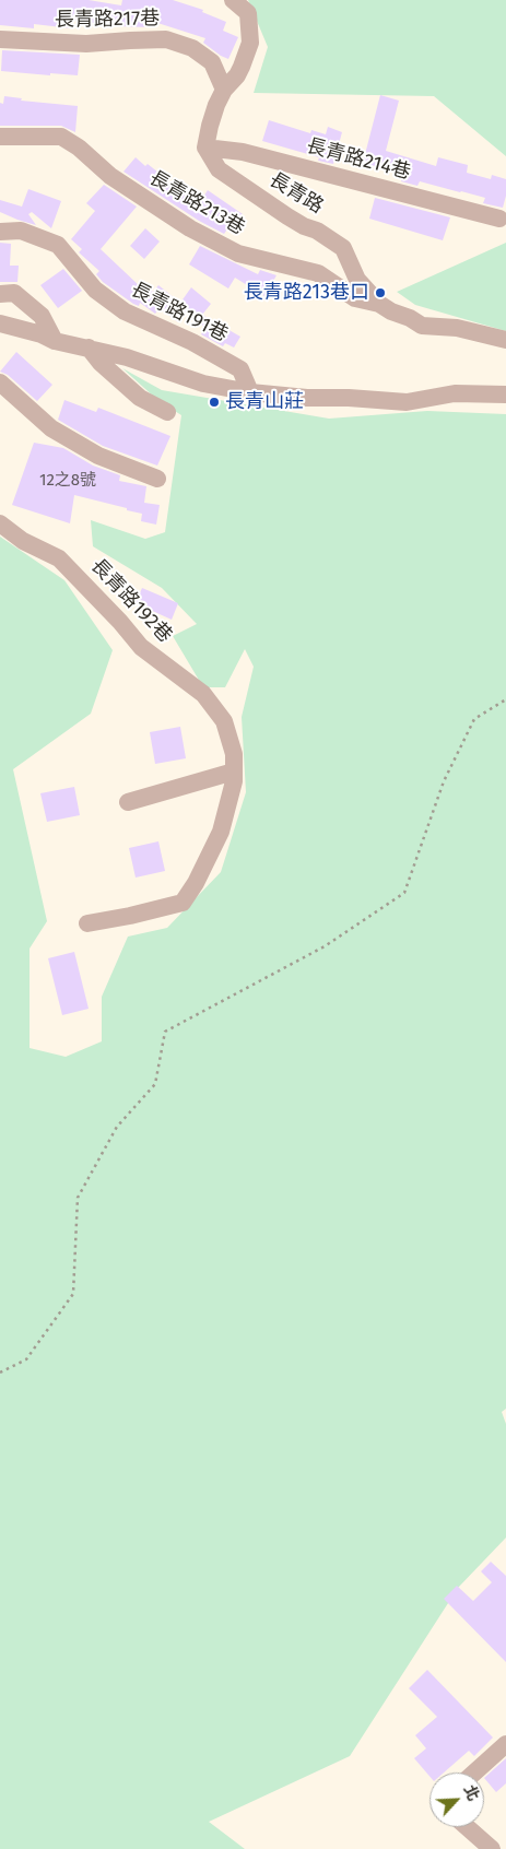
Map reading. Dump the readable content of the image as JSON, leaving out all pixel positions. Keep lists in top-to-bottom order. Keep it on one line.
{"streets":{"street":["長青路217巷","長青路214巷","長青路","長青路213巷","長青路191巷","長青路192巷"]},"crossings":[["長青路214巷","長青路"],["長青路","長青路213巷"]],"places":["長青路213巷口","長青山莊"],"house_numbers":["12之8號"],"north":"top right"}
